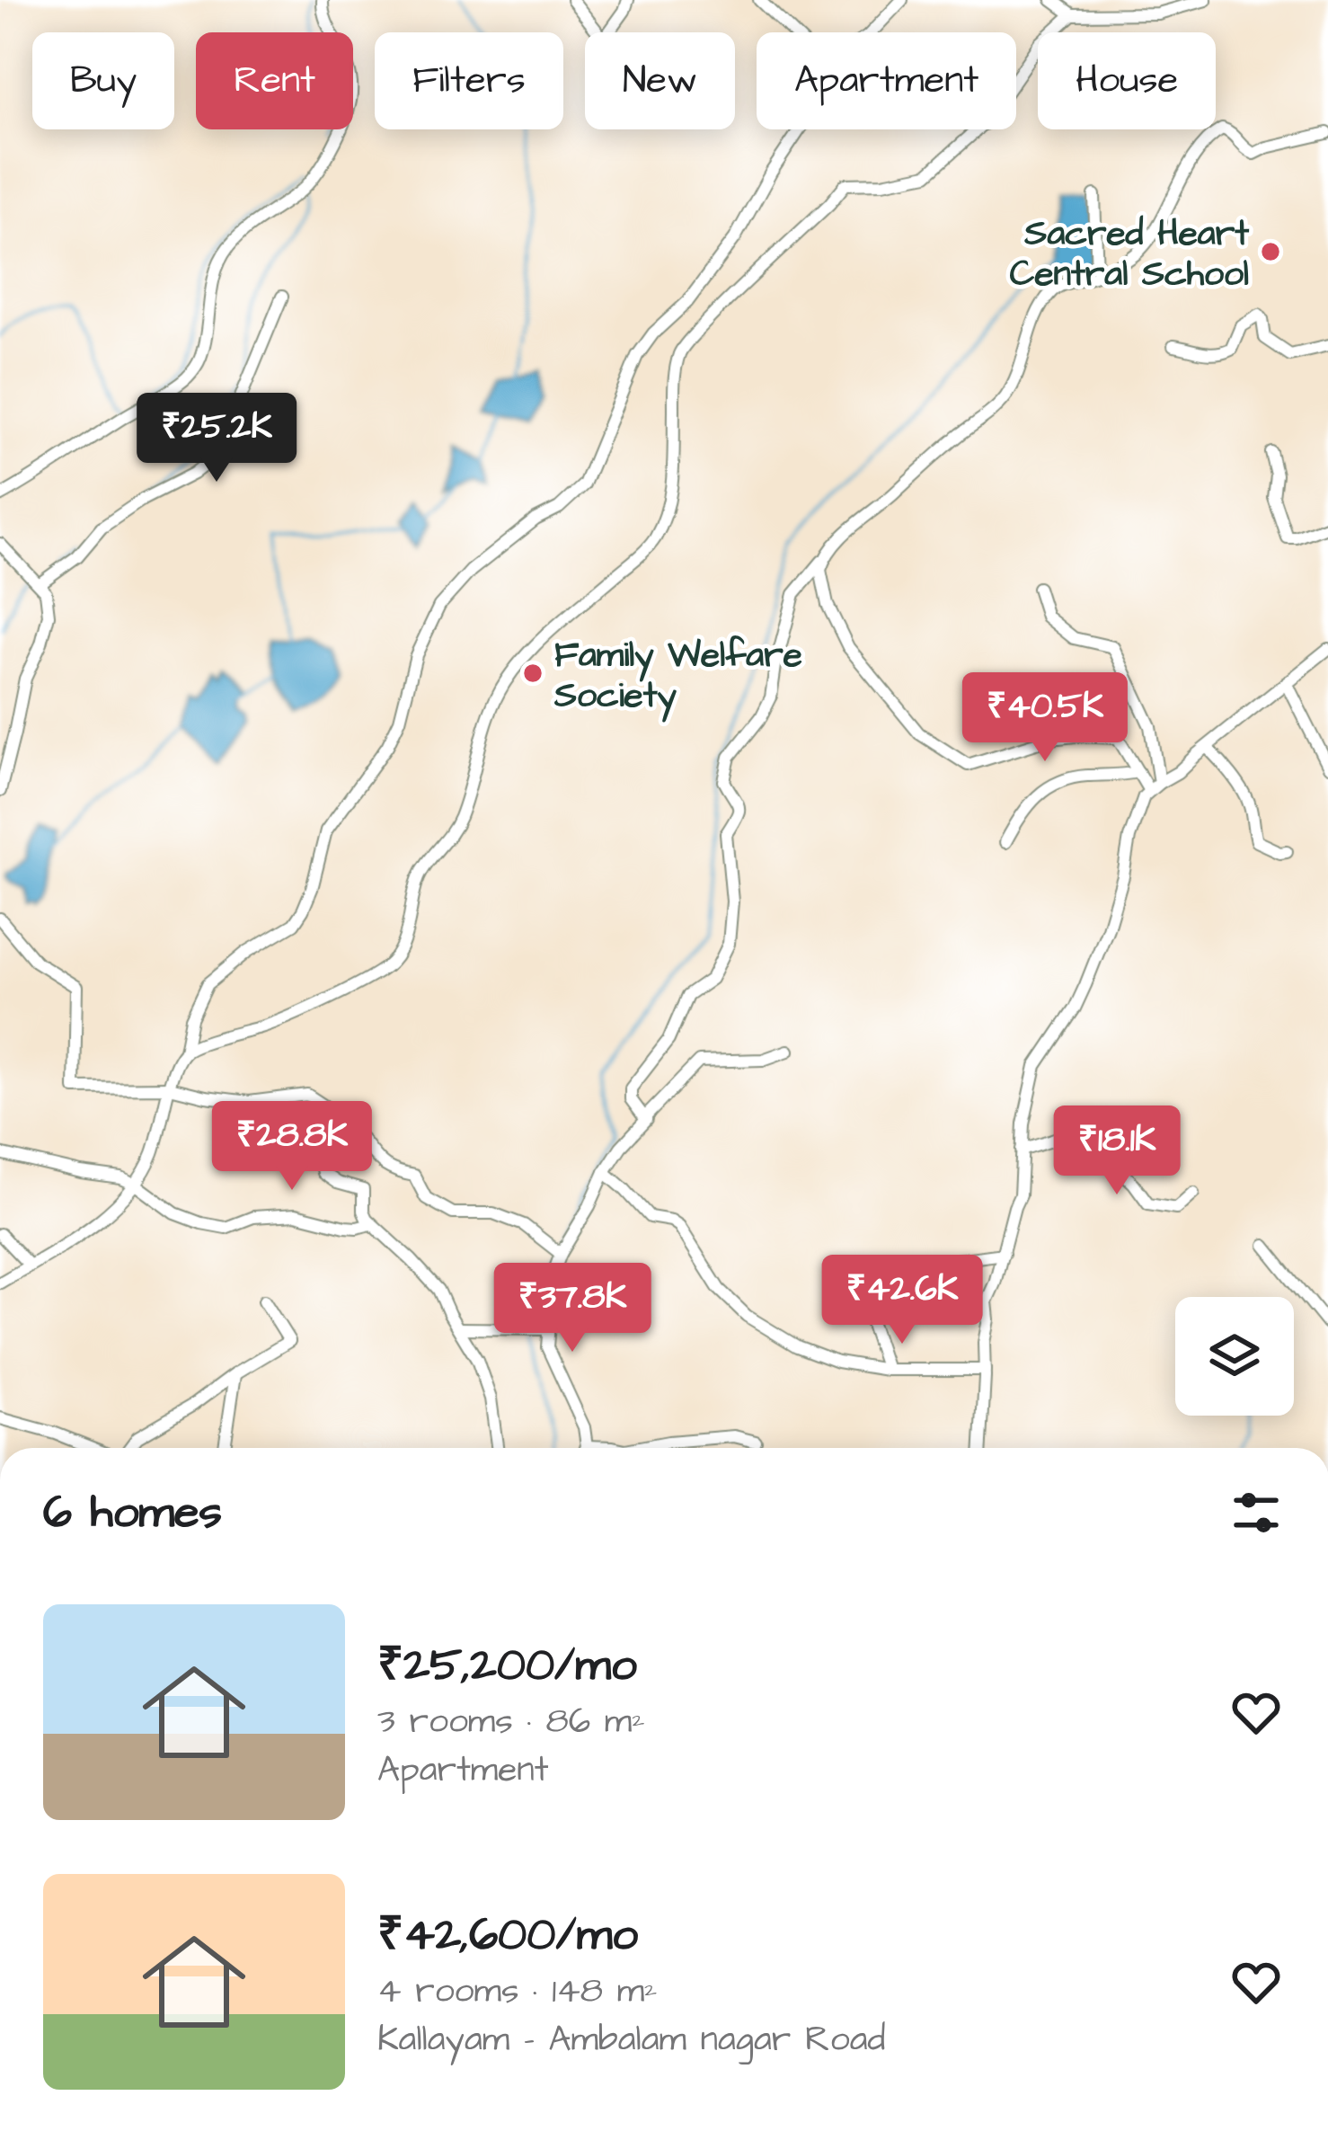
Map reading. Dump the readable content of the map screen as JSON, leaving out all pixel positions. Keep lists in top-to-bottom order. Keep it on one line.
{"places":["Sacred Heart Central School","Family Welfare Society"],"page":{"chip":["Buy","Rent","Filters","New","Apartment","House"],"price":["₹25.2K","₹40.5K","₹28.8K","₹18.1K","₹42.6K","₹37.8K"],"heading":"6 homes","list":[{"name":"₹25,200/mo","note":"3 rooms · 86 m² · Apartment"},{"name":"₹42,600/mo","note":"4 rooms · 148 m² · Kallayam - Ambalam nagar Road"}]}}
